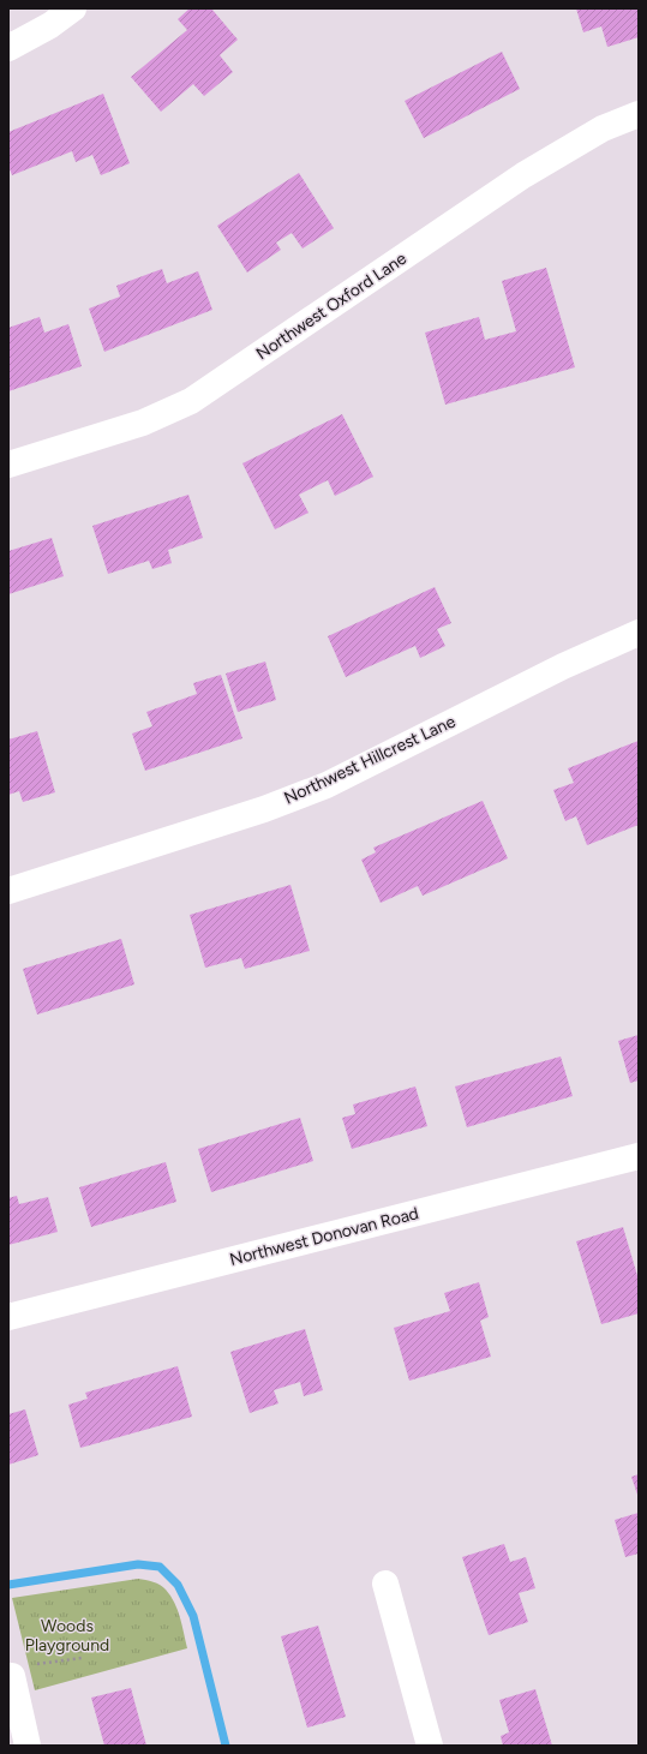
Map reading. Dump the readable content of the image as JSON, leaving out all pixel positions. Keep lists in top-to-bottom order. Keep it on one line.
{"streets":{"street":["Northwest Oxford Lane","Northwest Hillcrest Lane","Northwest Donovan Road"]},"parks":["Woods Playground"]}
